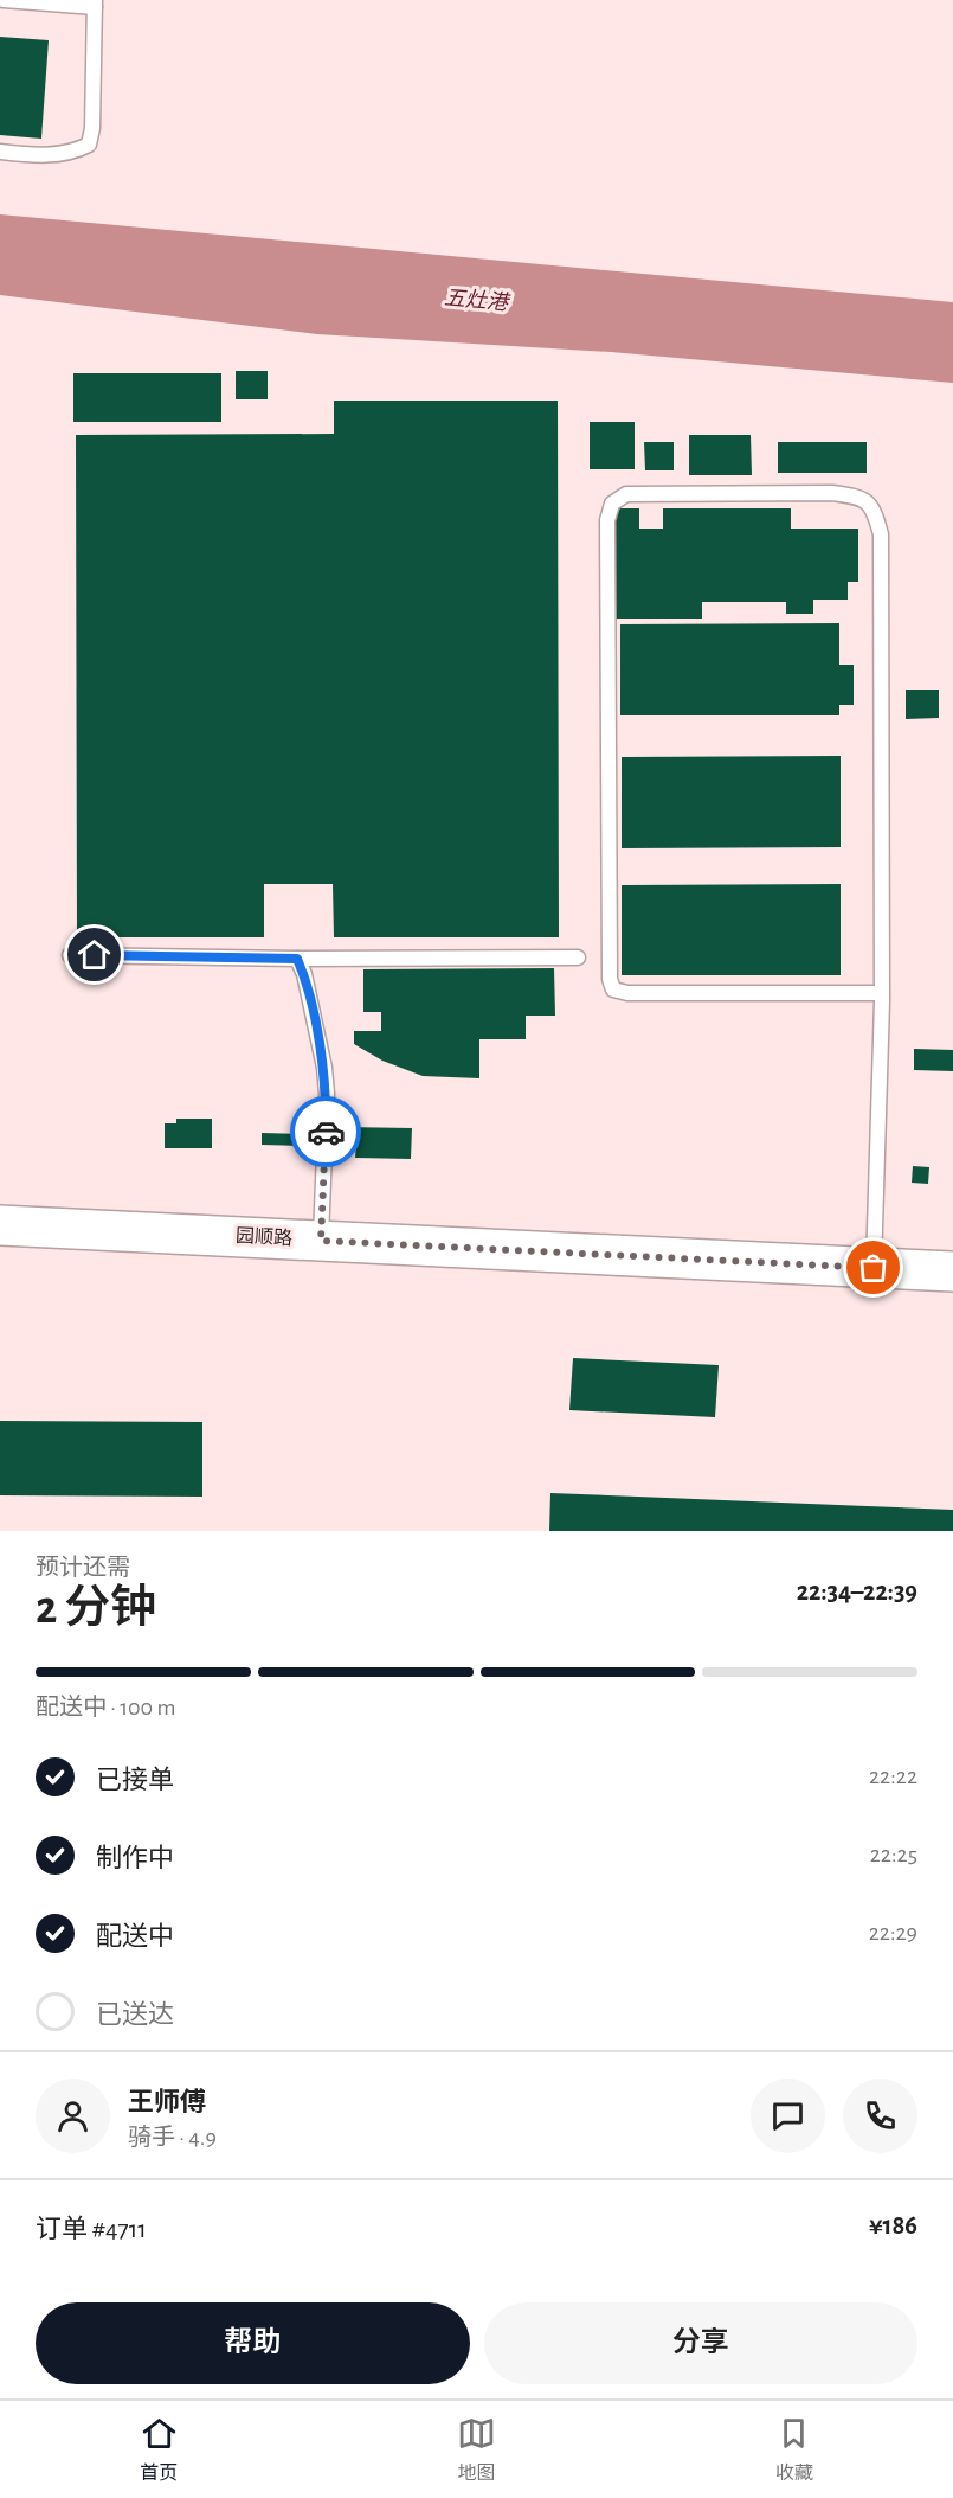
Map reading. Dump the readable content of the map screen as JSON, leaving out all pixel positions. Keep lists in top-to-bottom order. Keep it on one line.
{"streets":{"street":["园顺路"]},"water":["五灶港"],"page":{"heading":["2 分钟","预计还需","22:34–22:39"],"panel":["王师傅","骑手 · 4.9","订单 #4711","¥186"],"bar":"配送中 · 100 m","list":[["已接单","22:22"],["制作中","22:25"],["配送中","22:29"],"已送达"],"buttons":["帮助","分享"],"tabs":["首页","地图","收藏"]}}
